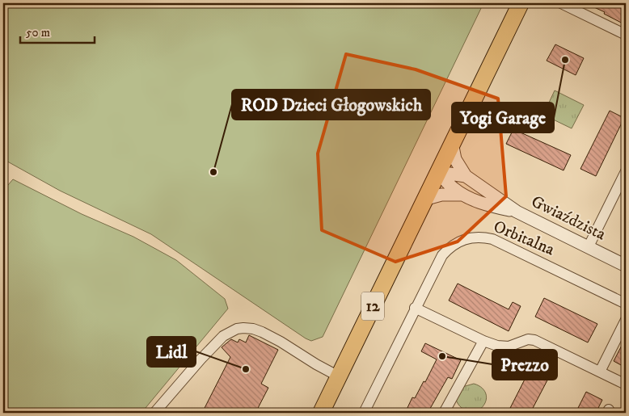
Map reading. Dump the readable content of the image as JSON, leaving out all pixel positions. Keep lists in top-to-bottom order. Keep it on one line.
{"streets":{"main road":["12"],"street":["Gwiaździsta","Orbitalna"]},"crossings":[["Gwiaździsta","12"]],"places":["Yogi Garage","ROD Dzieci Głogowskich","Prezzo","Lidl"],"scale_bar":"50 m"}
